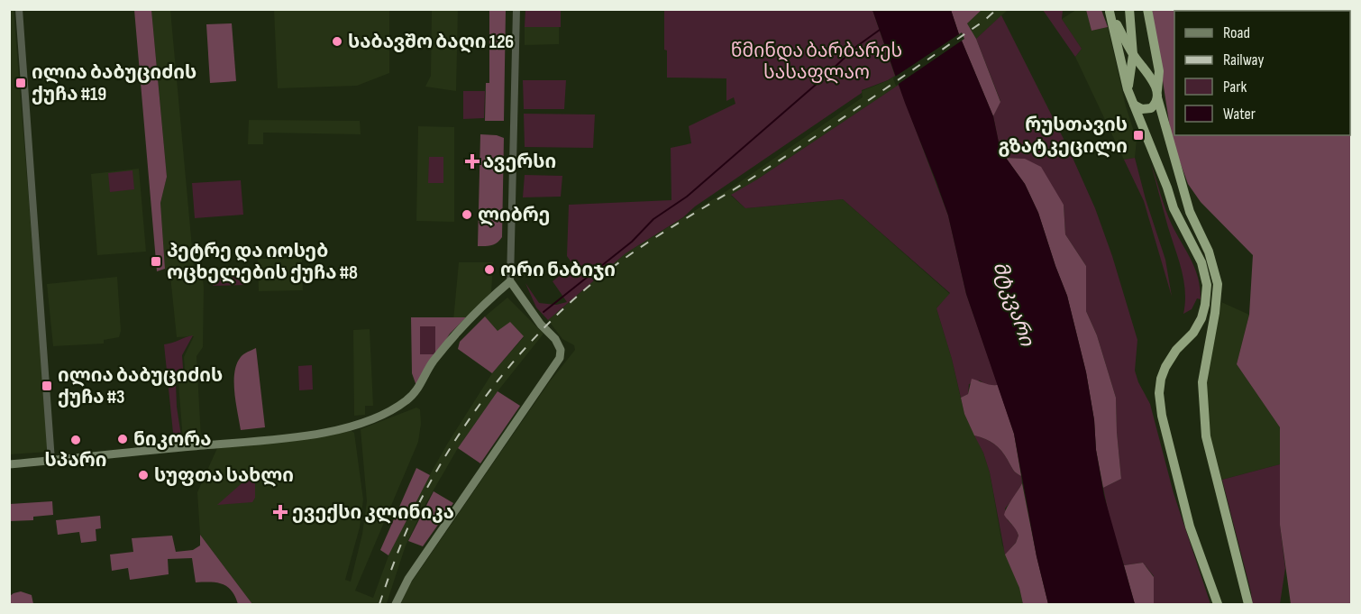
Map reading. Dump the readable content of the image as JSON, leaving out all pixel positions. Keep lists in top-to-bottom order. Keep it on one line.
{"water":["მტკვარი"],"parks":["წმინდა ბარბარეს სასაფლაო"],"places":{"other":["საბავშო ბაღი 126","ლიბრე","ორი ნაბიჯი","ნიკორა","სპარი","სუფთა სახლი"],"transit":["ილია ბაბუციძის ქუჩა #19","რუსთავის გზატკეცილი","პეტრე და იოსებ ოცხელების ქუჩა #8","ილია ბაბუციძის ქუჩა #3"],"health":["ავერსი","ევექსი კლინიკა"]},"legend":["Road","Railway","Park","Water"]}
